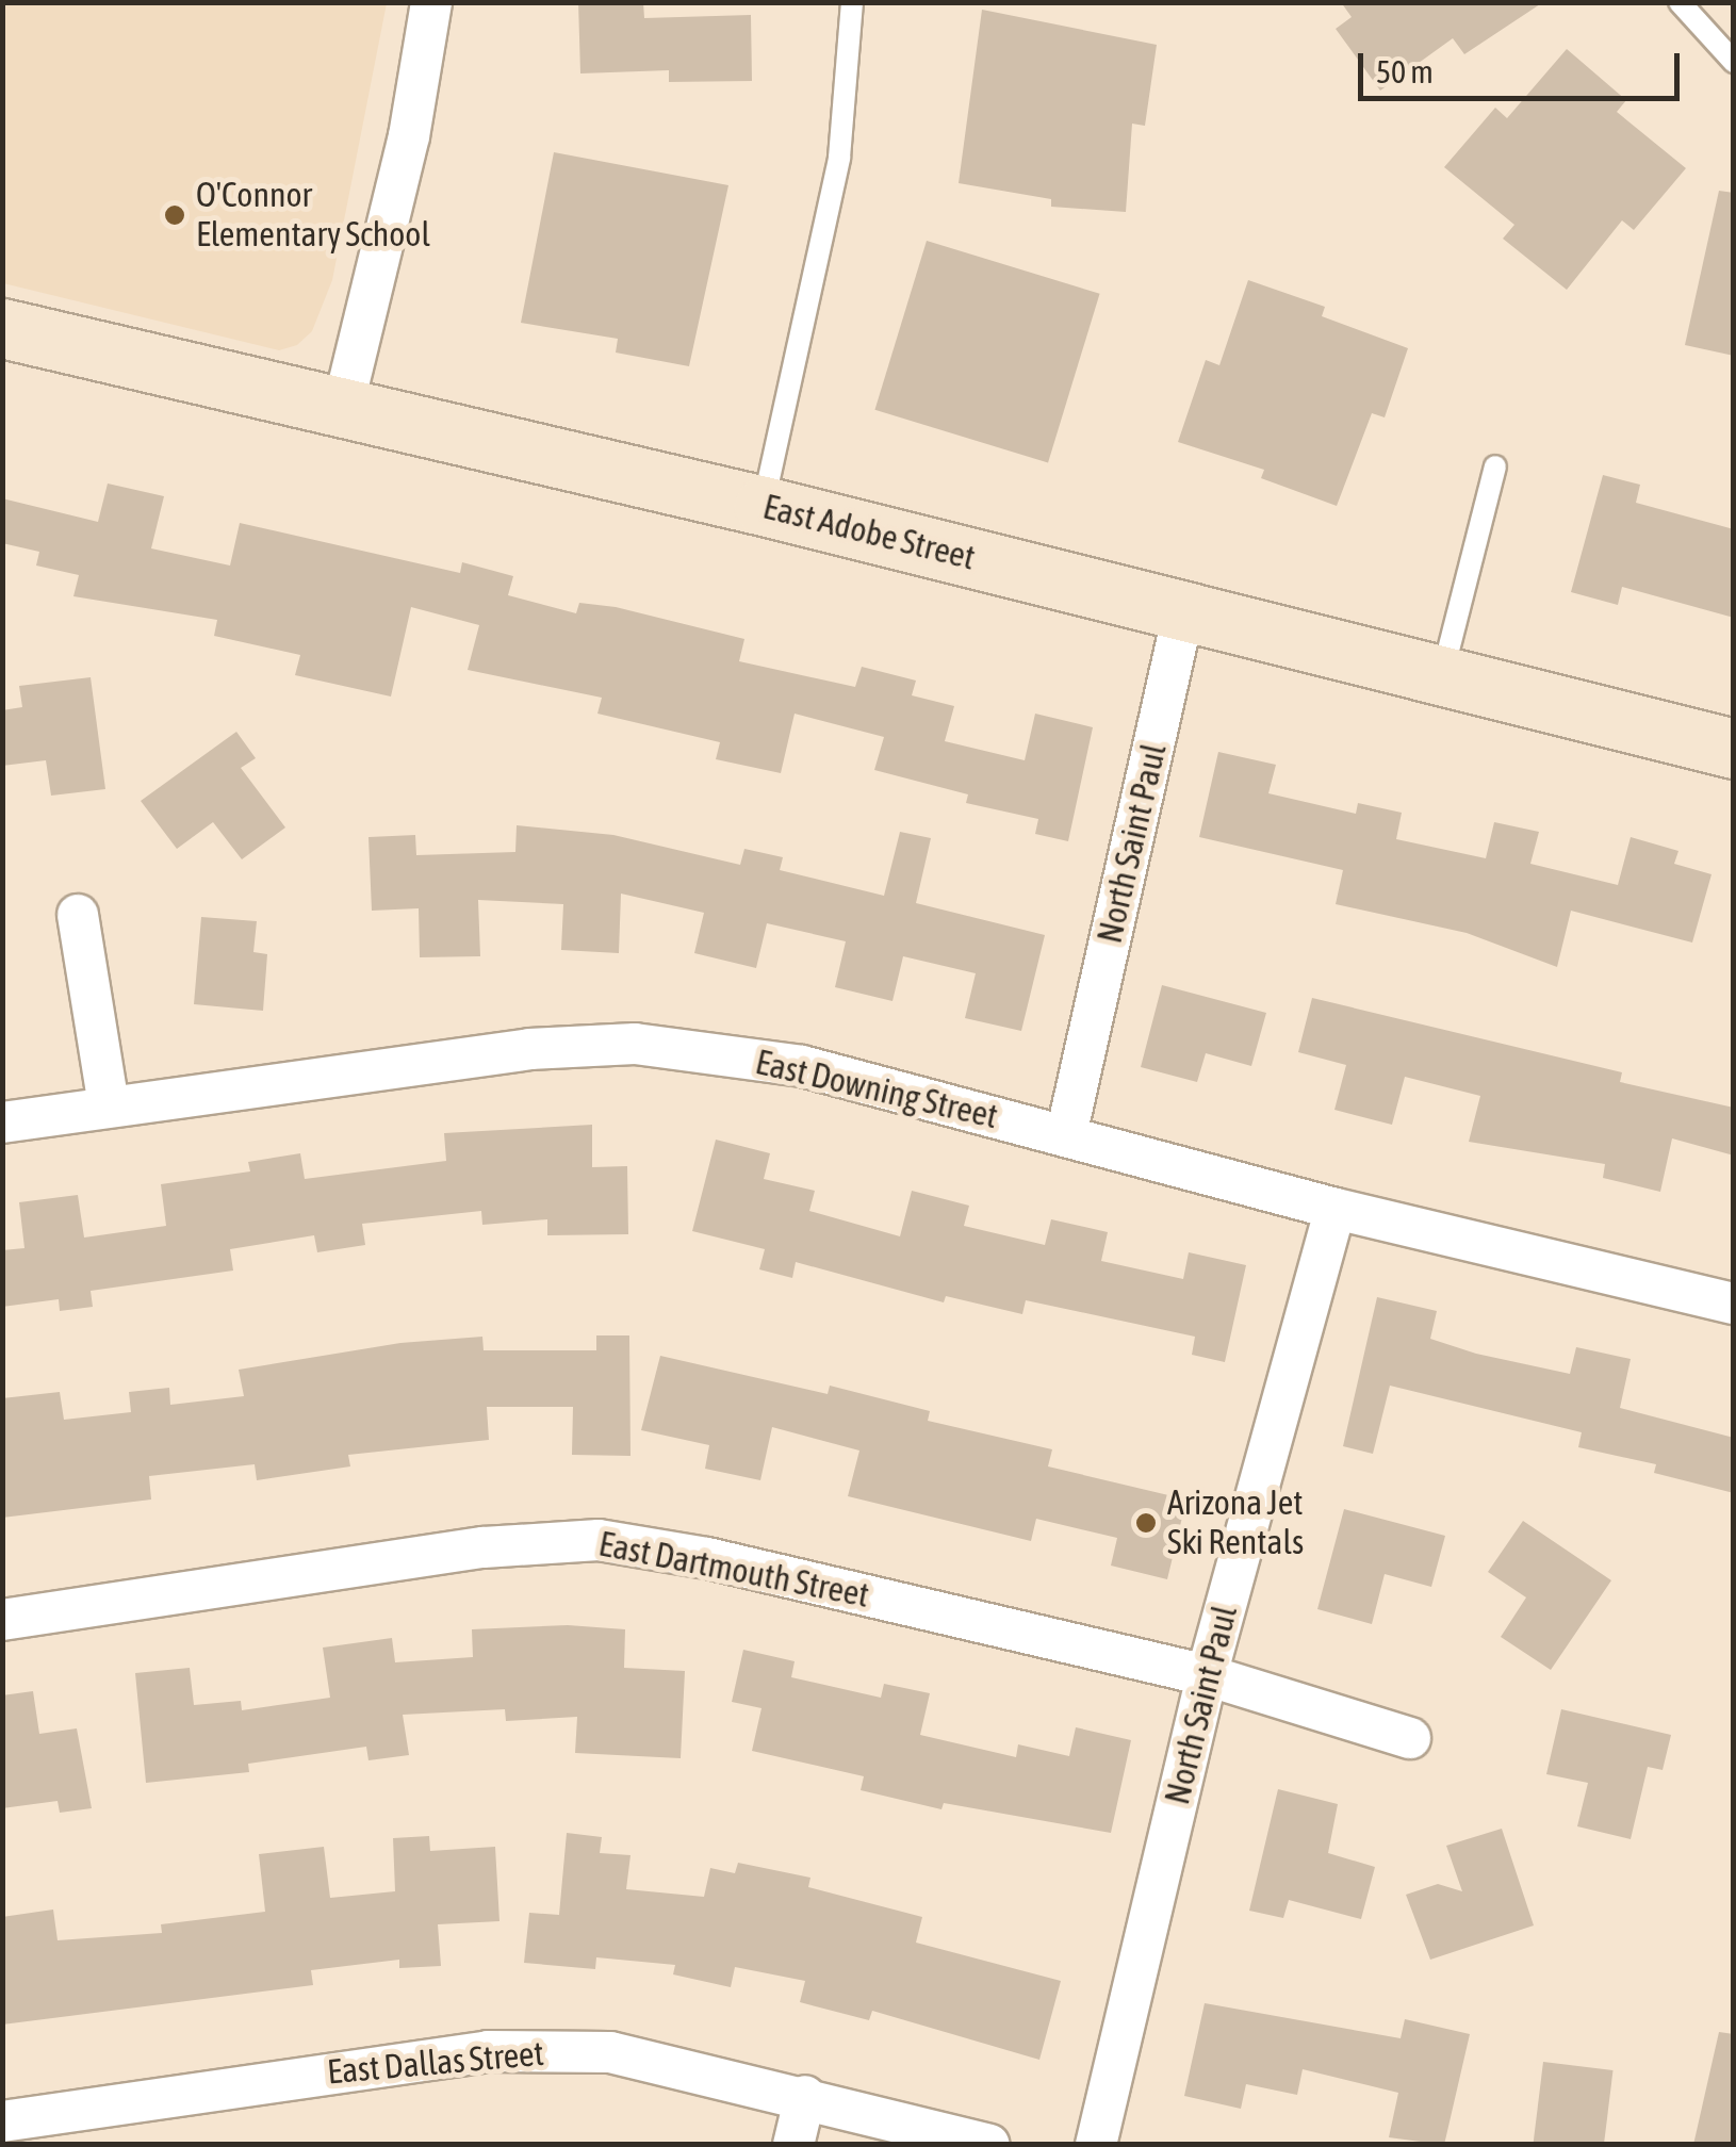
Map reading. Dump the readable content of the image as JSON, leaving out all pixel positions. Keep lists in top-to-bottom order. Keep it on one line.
{"streets":{"street":["East Adobe Street","North Saint Paul","East Downing Street","East Dartmouth Street","East Dallas Street"]},"crossings":[["East Adobe Street","North Saint Paul"],["North Saint Paul","East Downing Street"],["North Saint Paul","East Dartmouth Street"]],"places":["O'Connor Elementary School","Arizona Jet Ski Rentals"],"scale_bar":"50 m"}
